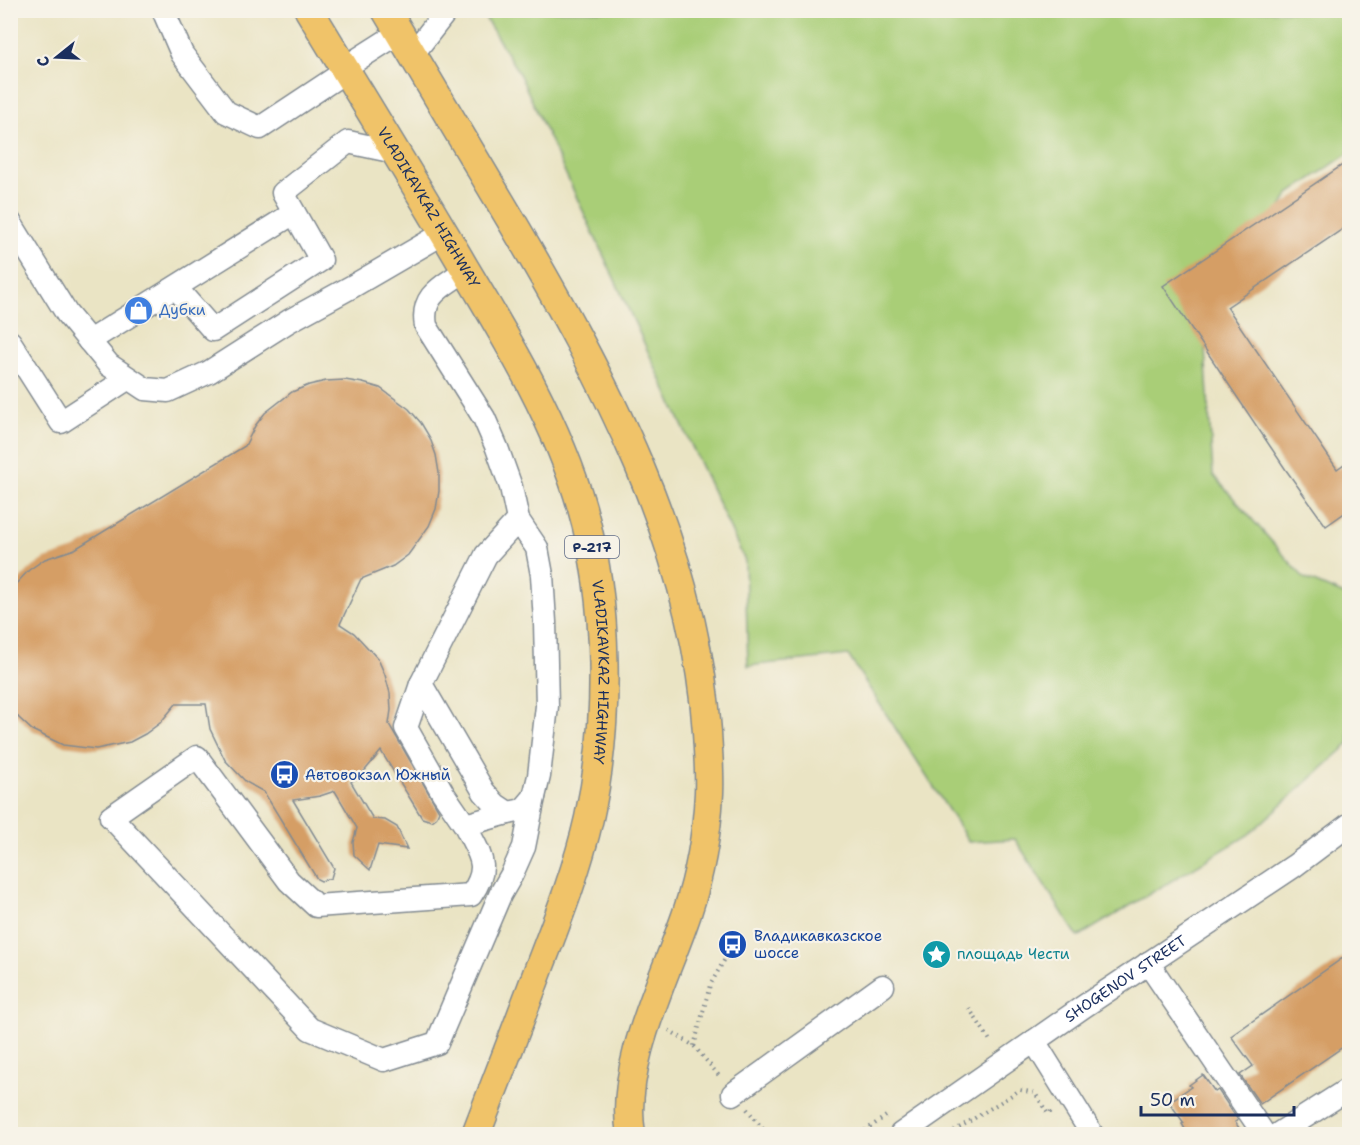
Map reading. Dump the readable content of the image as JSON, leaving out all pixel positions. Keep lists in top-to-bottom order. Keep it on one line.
{"streets":{"main road":["VLADIKAVKAZ HIGHWAY","Р-217"],"street":["SHOGENOV STREET"]},"places":{"shop":["Дубки"],"bus stop":["Автовокзал Южный","Владикавказское шоссе"],"place":["площадь Чести"]},"scale_bar":"50 m","north":"left"}
